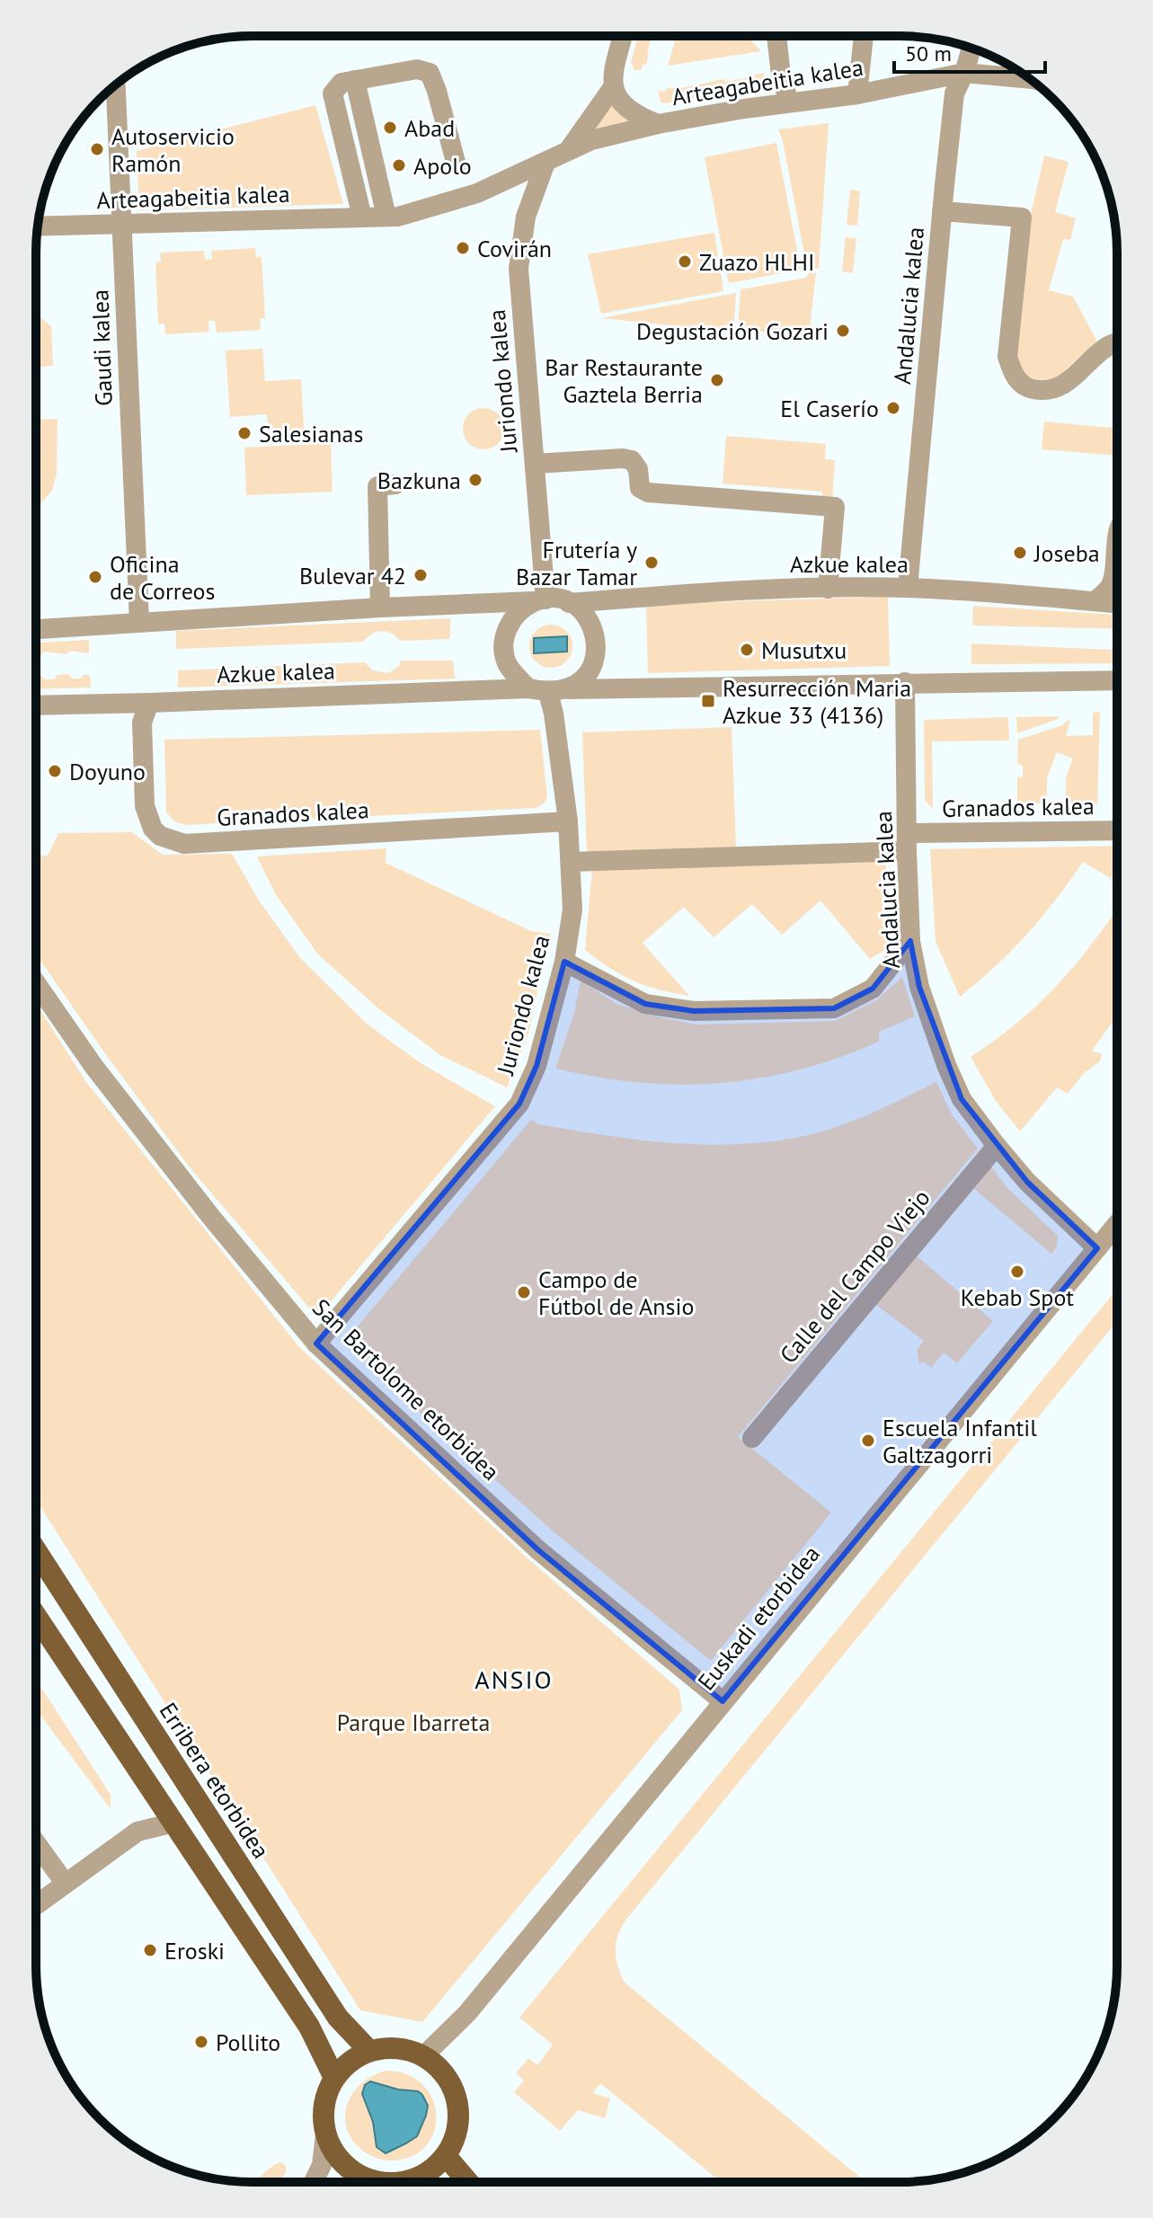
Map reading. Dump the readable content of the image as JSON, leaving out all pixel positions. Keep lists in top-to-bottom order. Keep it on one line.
{"streets":{"main road":["Erribera etorbidea"],"street":["Arteagabeitia kalea","Andalucia kalea","Gaudi kalea","Juriondo kalea","Azkue kalea","Granados kalea","Calle del Campo Viejo","San Bartolome etorbidea","Euskadi etorbidea"]},"crossings":[["Arteagabeitia kalea","Andalucia kalea"],["Arteagabeitia kalea","Gaudi kalea"],["Arteagabeitia kalea","Juriondo kalea"],["Andalucia kalea","Azkue kalea"],["Andalucia kalea","Granados kalea"],["Andalucia kalea","Calle del Campo Viejo"],["Andalucia kalea","Euskadi etorbidea"],["Juriondo kalea","Azkue kalea"],["Juriondo kalea","Granados kalea"],["Juriondo kalea","San Bartolome etorbidea"],["Azkue kalea","Granados kalea"],["San Bartolome etorbidea","Euskadi etorbidea"]],"districts":["ANSIO"],"parks":["Parque Ibarreta"],"places":{"other":["Abad","Autoservicio Ramón","Apolo","Covirán","Zuazo HLHI","Degustación Gozari","Bar Restaurante Gaztela Berria","El Caserío","Salesianas","Bazkuna","Joseba","Frutería y Bazar Tamar","Bulevar 42","Oficina de Correos","Musutxu","Doyuno","Kebab Spot","Campo de Fútbol de Ansio","Escuela Infantil Galtzagorri","Eroski","Pollito"],"transit":["Resurrección Maria Azkue 33 (4136)"]},"scale_bar":"50 m"}
